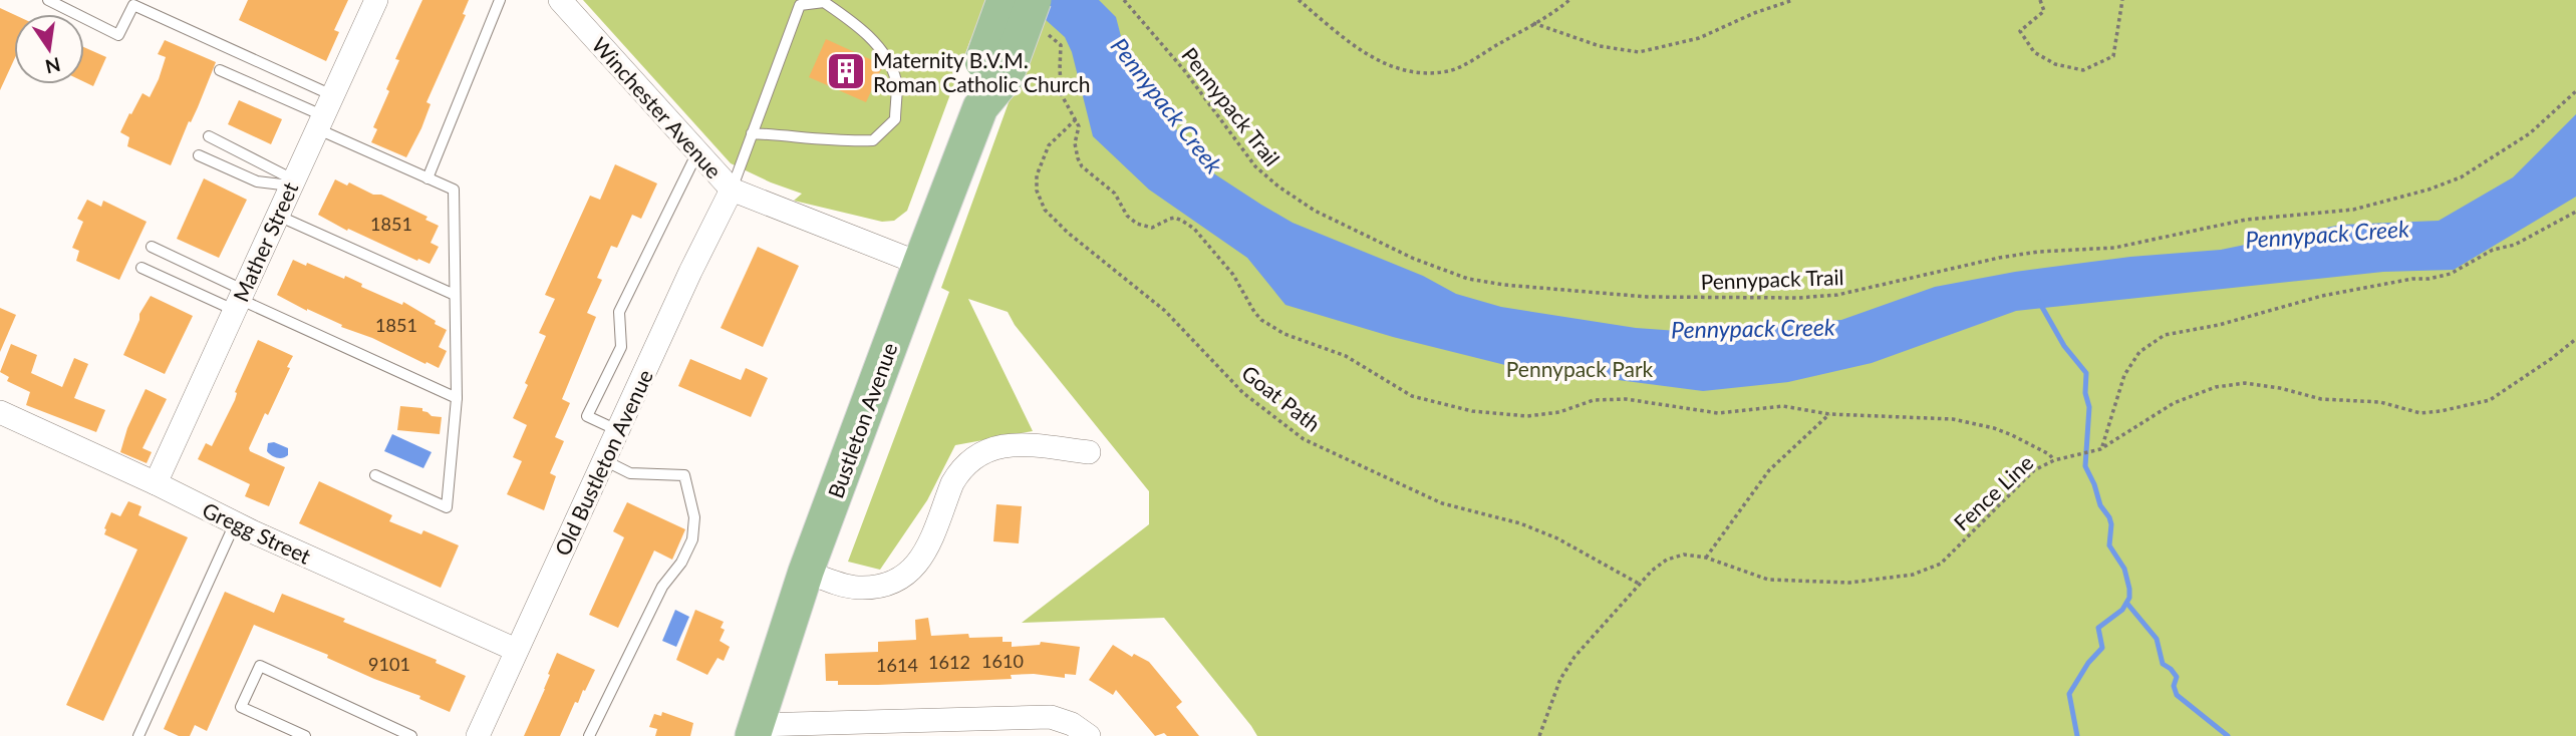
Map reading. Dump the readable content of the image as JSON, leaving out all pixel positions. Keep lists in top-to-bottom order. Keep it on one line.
{"streets":{"main road":["Bustleton Avenue"],"street":["Winchester Avenue","Mather Street","Old Bustleton Avenue","Gregg Street"],"path":["Pennypack Trail","Goat Path","Fence Line"]},"crossings":[["Winchester Avenue","Bustleton Avenue"],["Winchester Avenue","Old Bustleton Avenue"],["Mather Street","Gregg Street"],["Goat Path","Fence Line"],["Old Bustleton Avenue","Gregg Street"]],"water":["Pennypack Creek"],"parks":["Pennypack Park"],"places":{"building":["Maternity B.V.M. Roman Catholic Church"]},"house_numbers":["1851","1851","1610","1612","9101","1614"],"north":"bottom"}
